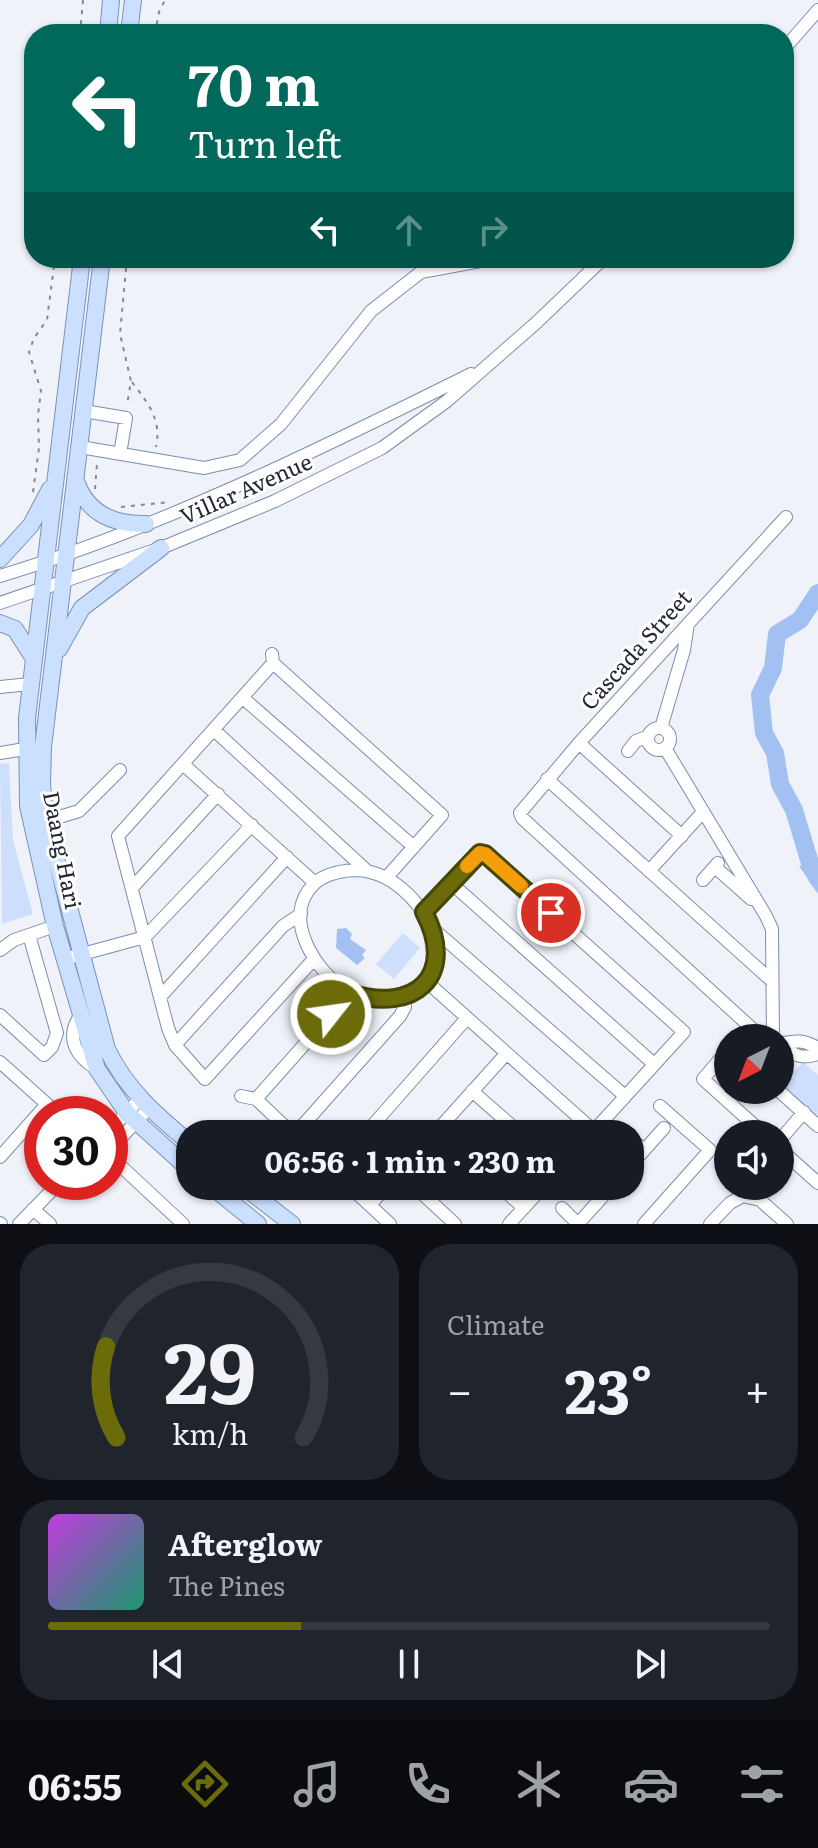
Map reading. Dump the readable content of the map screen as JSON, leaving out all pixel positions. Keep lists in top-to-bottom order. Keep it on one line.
{"streets":{"main road":["Daang Hari"],"street":["Villar Avenue","Cascada Street"]},"crossings":[["Villar Avenue","Daang Hari"]],"north":"bottom left","page":{"turn":["70 m","Turn left"],"limit":"30","trip":"06:56 · 1 min · 230 m","tile":"Climate","heat":["−","23°","+"],"song":["Afterglow","The Pines"],"tabs":"06:55","gauge":["29","km/h"]}}
